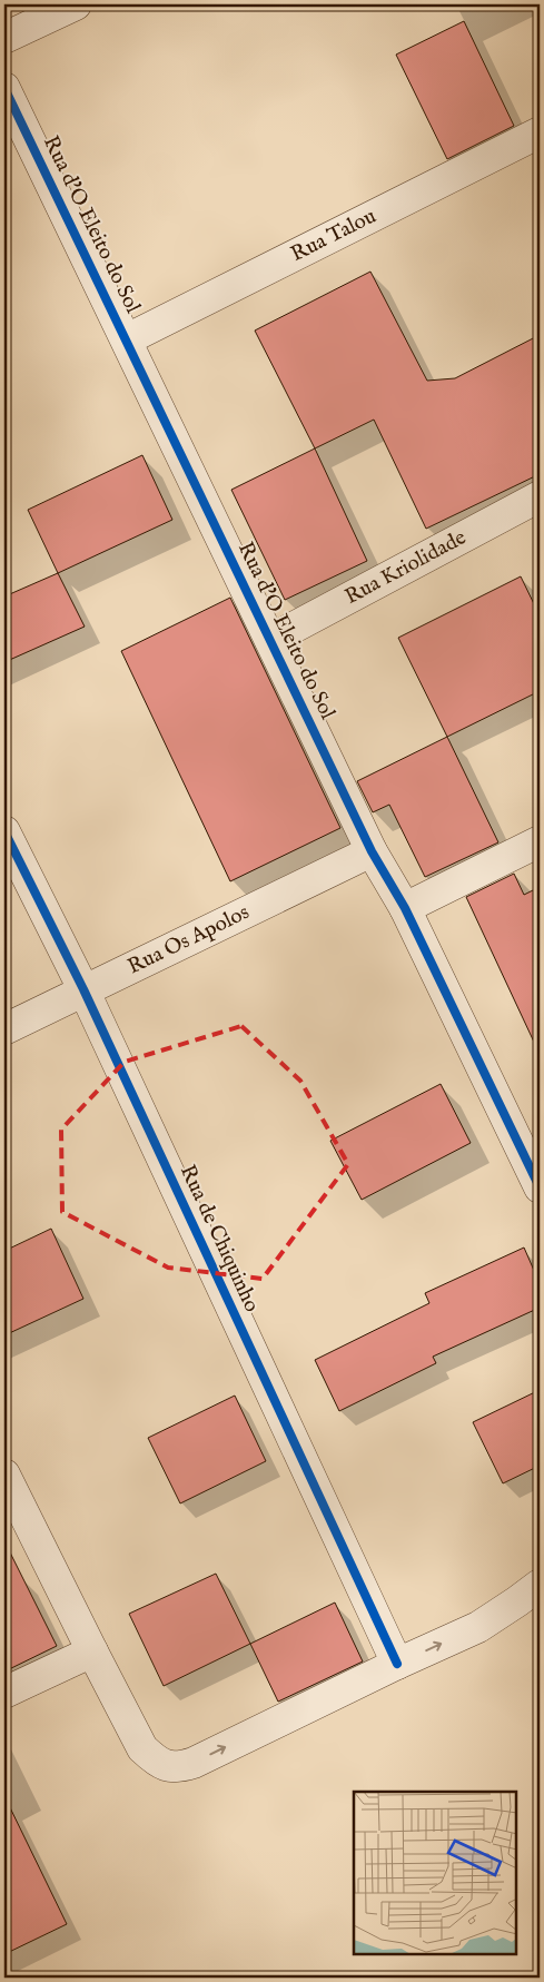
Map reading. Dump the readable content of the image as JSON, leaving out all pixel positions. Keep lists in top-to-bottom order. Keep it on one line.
{"streets":{"street":["Rua d'O Eleito do Sol","Rua Talou","Rua Kriolidade","Rua Os Apolos","Rua de Chiquinho"]},"crossings":[["Rua d'O Eleito do Sol","Rua Talou"],["Rua d'O Eleito do Sol","Rua Kriolidade"],["Rua d'O Eleito do Sol","Rua Os Apolos"],["Rua Os Apolos","Rua de Chiquinho"]]}
